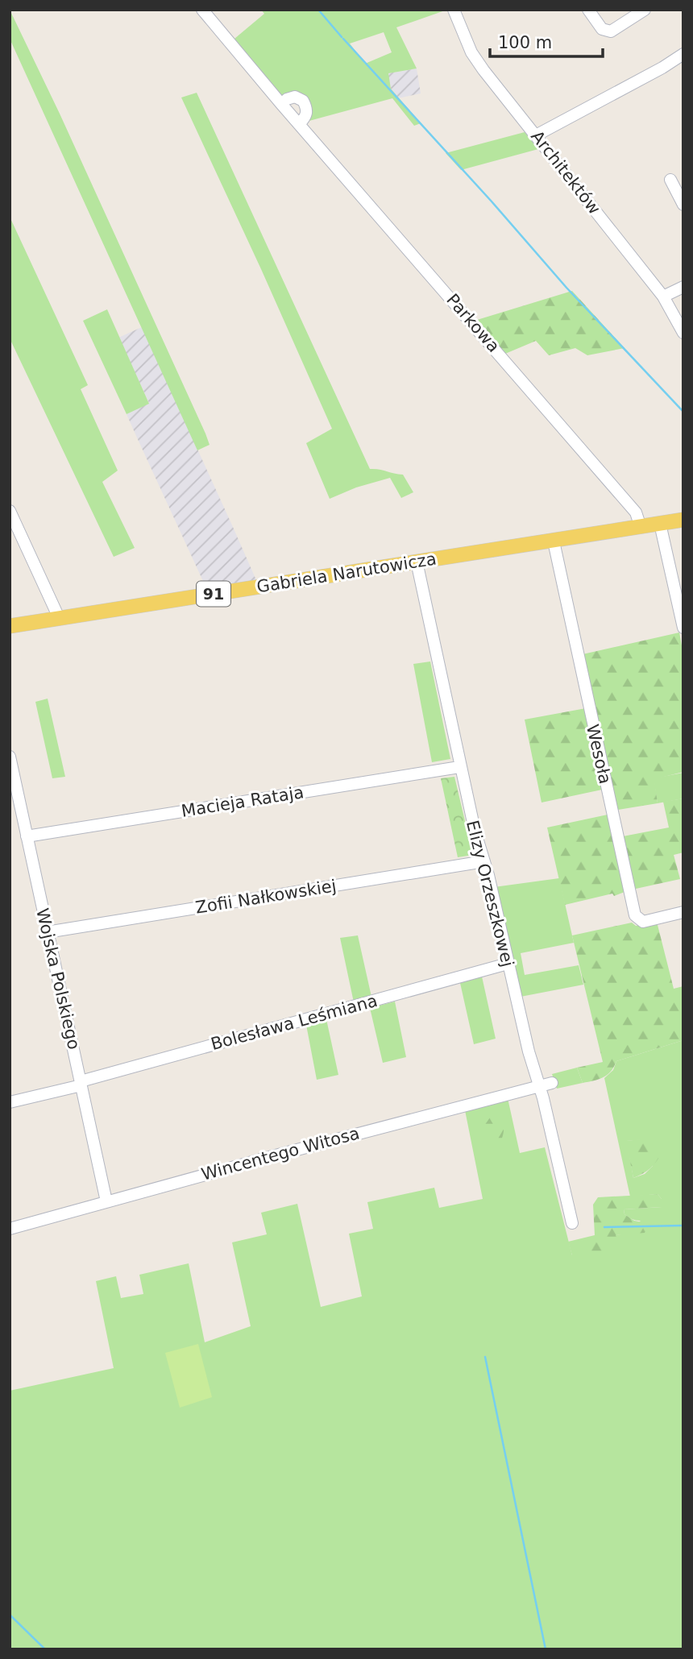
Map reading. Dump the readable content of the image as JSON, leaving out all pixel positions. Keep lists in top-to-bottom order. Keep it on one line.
{"streets":{"main road":["Gabriela Narutowicza","91"],"street":["Architektów","Parkowa","Wesoła","Macieja Rataja","Elizy Orzeszkowej","Zofii Nałkowskiej","Wojska Polskiego","Bolesława Leśmiana","Wincentego Witosa"]},"crossings":[["Parkowa","Gabriela Narutowicza"],["Gabriela Narutowicza","Wesoła"],["Gabriela Narutowicza","Elizy Orzeszkowej"],["Macieja Rataja","Elizy Orzeszkowej"],["Macieja Rataja","Wojska Polskiego"],["Elizy Orzeszkowej","Zofii Nałkowskiej"],["Elizy Orzeszkowej","Bolesława Leśmiana"],["Elizy Orzeszkowej","Wincentego Witosa"],["Zofii Nałkowskiej","Wojska Polskiego"],["Wojska Polskiego","Bolesława Leśmiana"],["Wojska Polskiego","Wincentego Witosa"]],"scale_bar":"100 m"}
